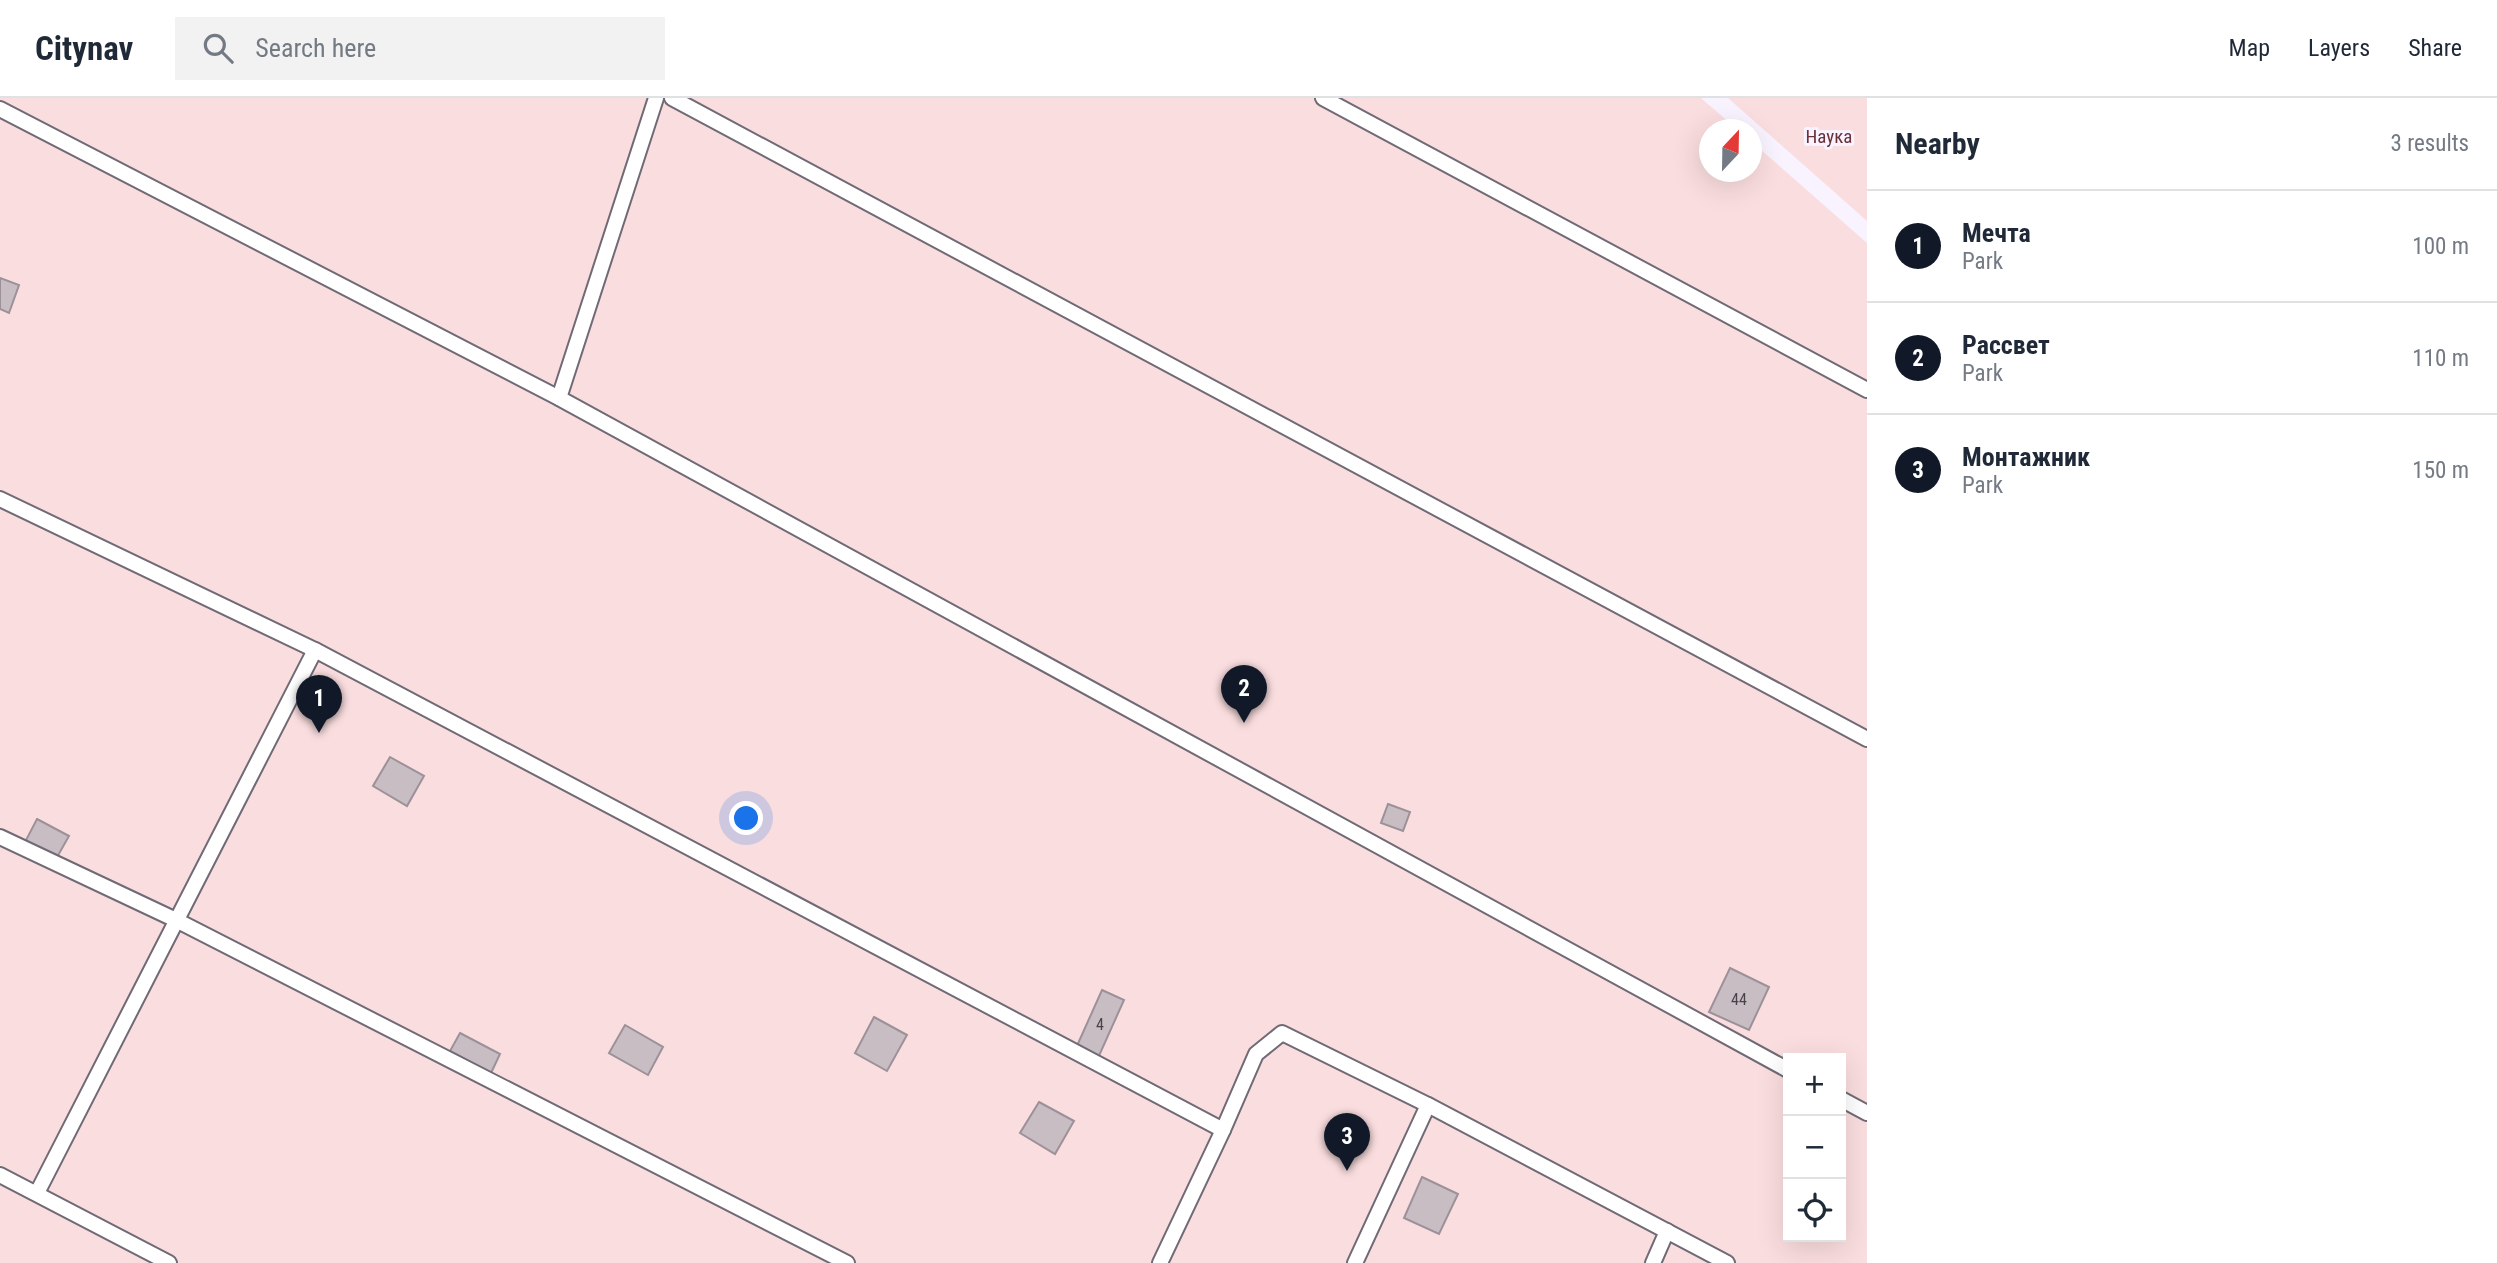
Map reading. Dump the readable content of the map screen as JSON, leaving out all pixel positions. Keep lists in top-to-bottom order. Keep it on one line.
{"parks":["Наука"],"house_numbers":["44","4"],"north":"top","page":{"header":"Citynav","search":"Search here","nav":["Map","Layers","Share"],"heading":["Nearby","3 results"],"list":[{"mark":"1","name":"Мечта","note":"Park","value":"100 m"},{"mark":"2","name":"Рассвет","note":"Park","value":"110 m"},{"mark":"3","name":"Монтажник","note":"Park","value":"150 m"}],"pins":["2","1","3"],"map_buttons":["+","−"]}}
